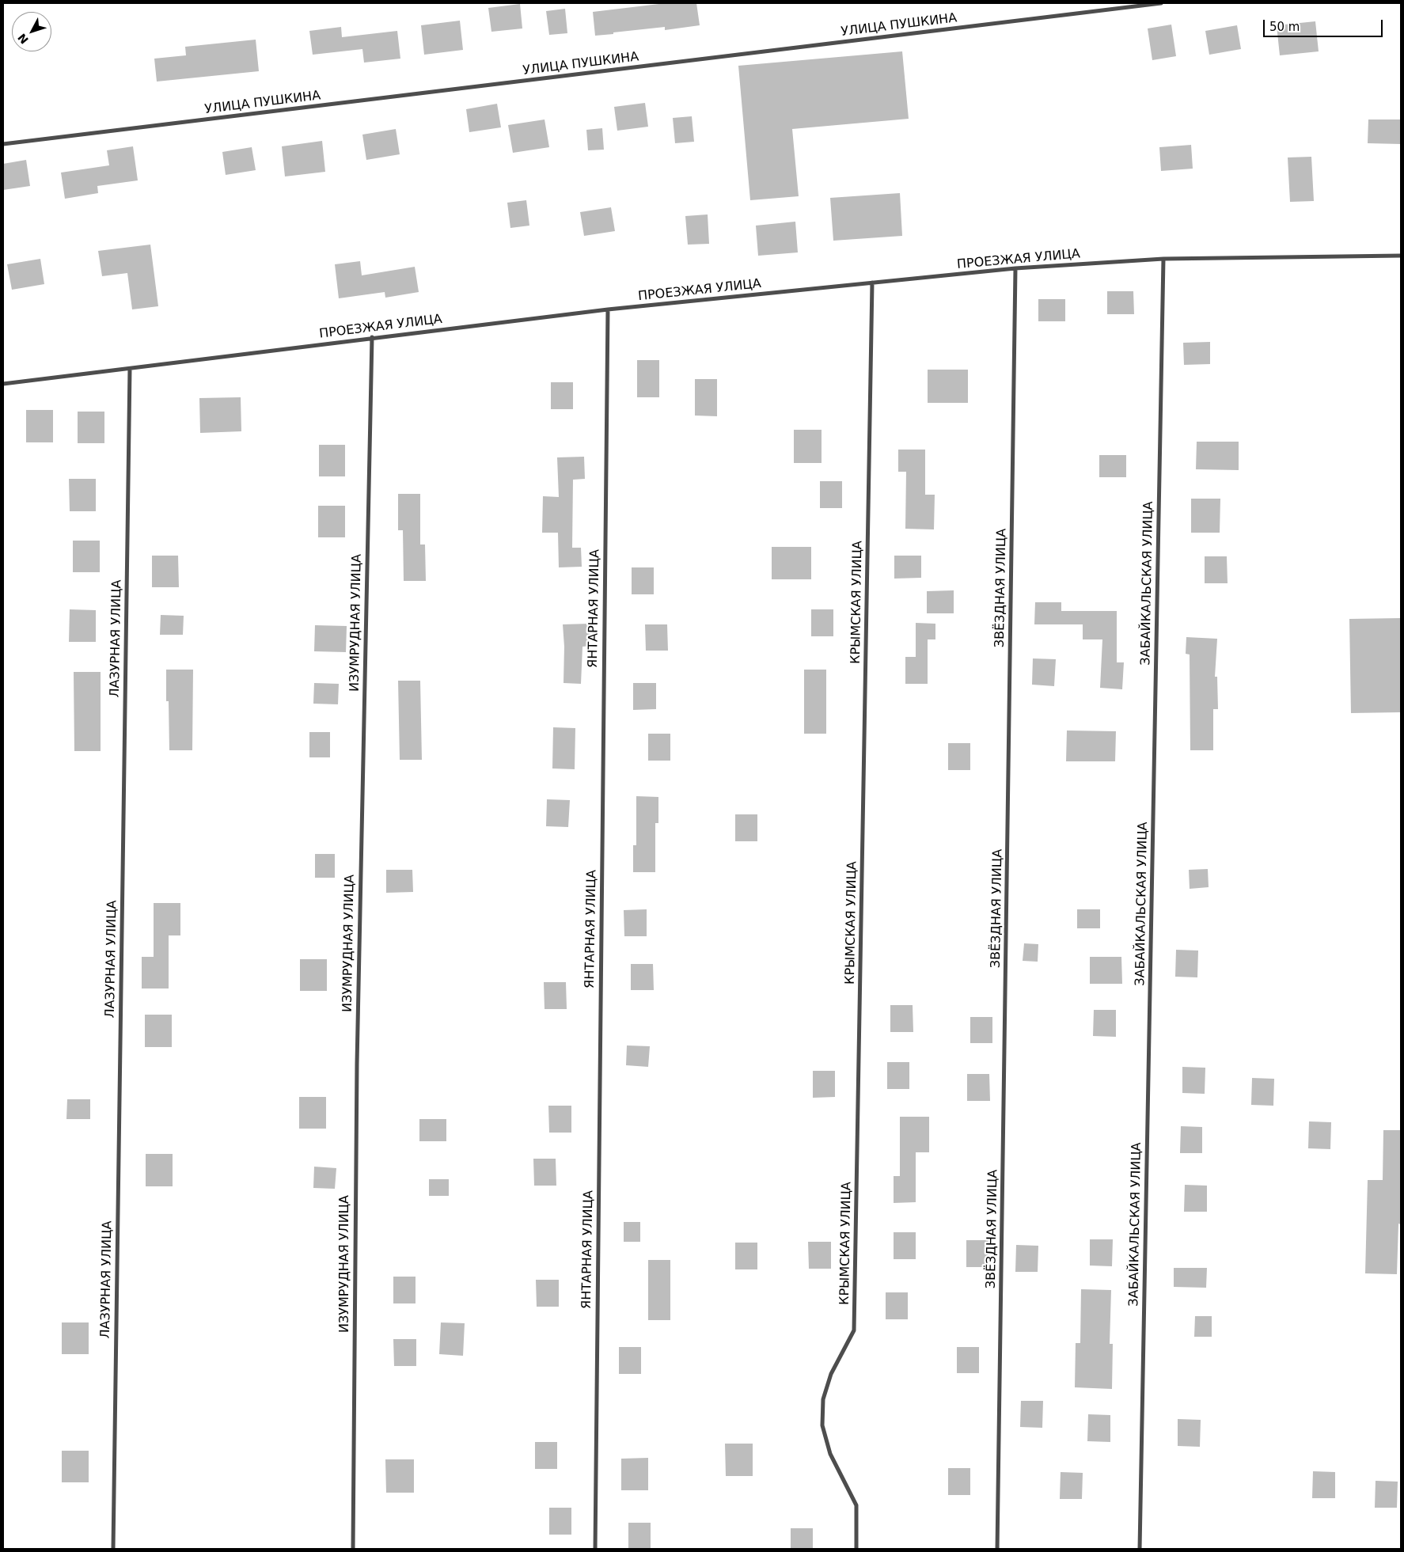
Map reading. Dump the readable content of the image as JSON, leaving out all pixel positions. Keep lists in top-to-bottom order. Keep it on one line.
{"streets":{"street":["УЛИЦА ПУШКИНА","ПРОЕЗЖАЯ УЛИЦА","ЗАБАЙКАЛЬСКАЯ УЛИЦА","ЗВЁЗДНАЯ УЛИЦА","КРЫМСКАЯ УЛИЦА","ЯНТАРНАЯ УЛИЦА","ИЗУМРУДНАЯ УЛИЦА","ЛАЗУРНАЯ УЛИЦА"]},"crossings":[["ПРОЕЗЖАЯ УЛИЦА","ЗАБАЙКАЛЬСКАЯ УЛИЦА"],["ПРОЕЗЖАЯ УЛИЦА","ЗВЁЗДНАЯ УЛИЦА"],["ПРОЕЗЖАЯ УЛИЦА","КРЫМСКАЯ УЛИЦА"],["ПРОЕЗЖАЯ УЛИЦА","ЯНТАРНАЯ УЛИЦА"],["ПРОЕЗЖАЯ УЛИЦА","ИЗУМРУДНАЯ УЛИЦА"],["ПРОЕЗЖАЯ УЛИЦА","ЛАЗУРНАЯ УЛИЦА"]],"scale_bar":"50 m","north":"bottom left"}
